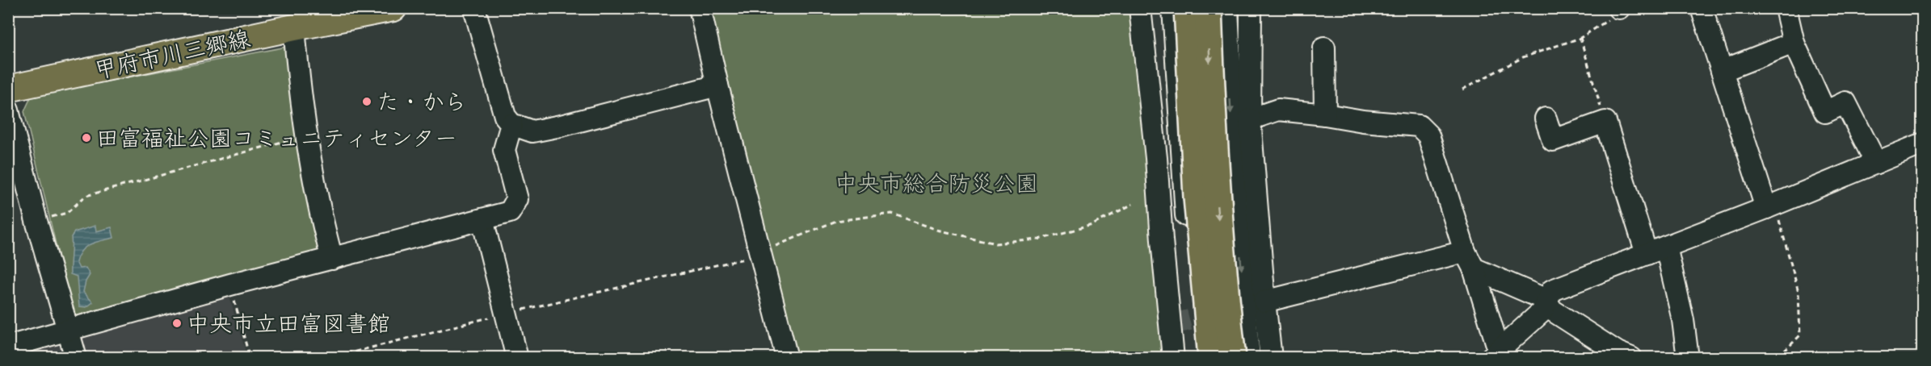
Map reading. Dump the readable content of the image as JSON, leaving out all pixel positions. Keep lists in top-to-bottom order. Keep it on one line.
{"streets":{"main road":["甲府市川三郷線"]},"parks":["中央市総合防災公園"],"places":["た・から","田富福祉公園コミュニティセンター","中央市立田富図書館"]}
